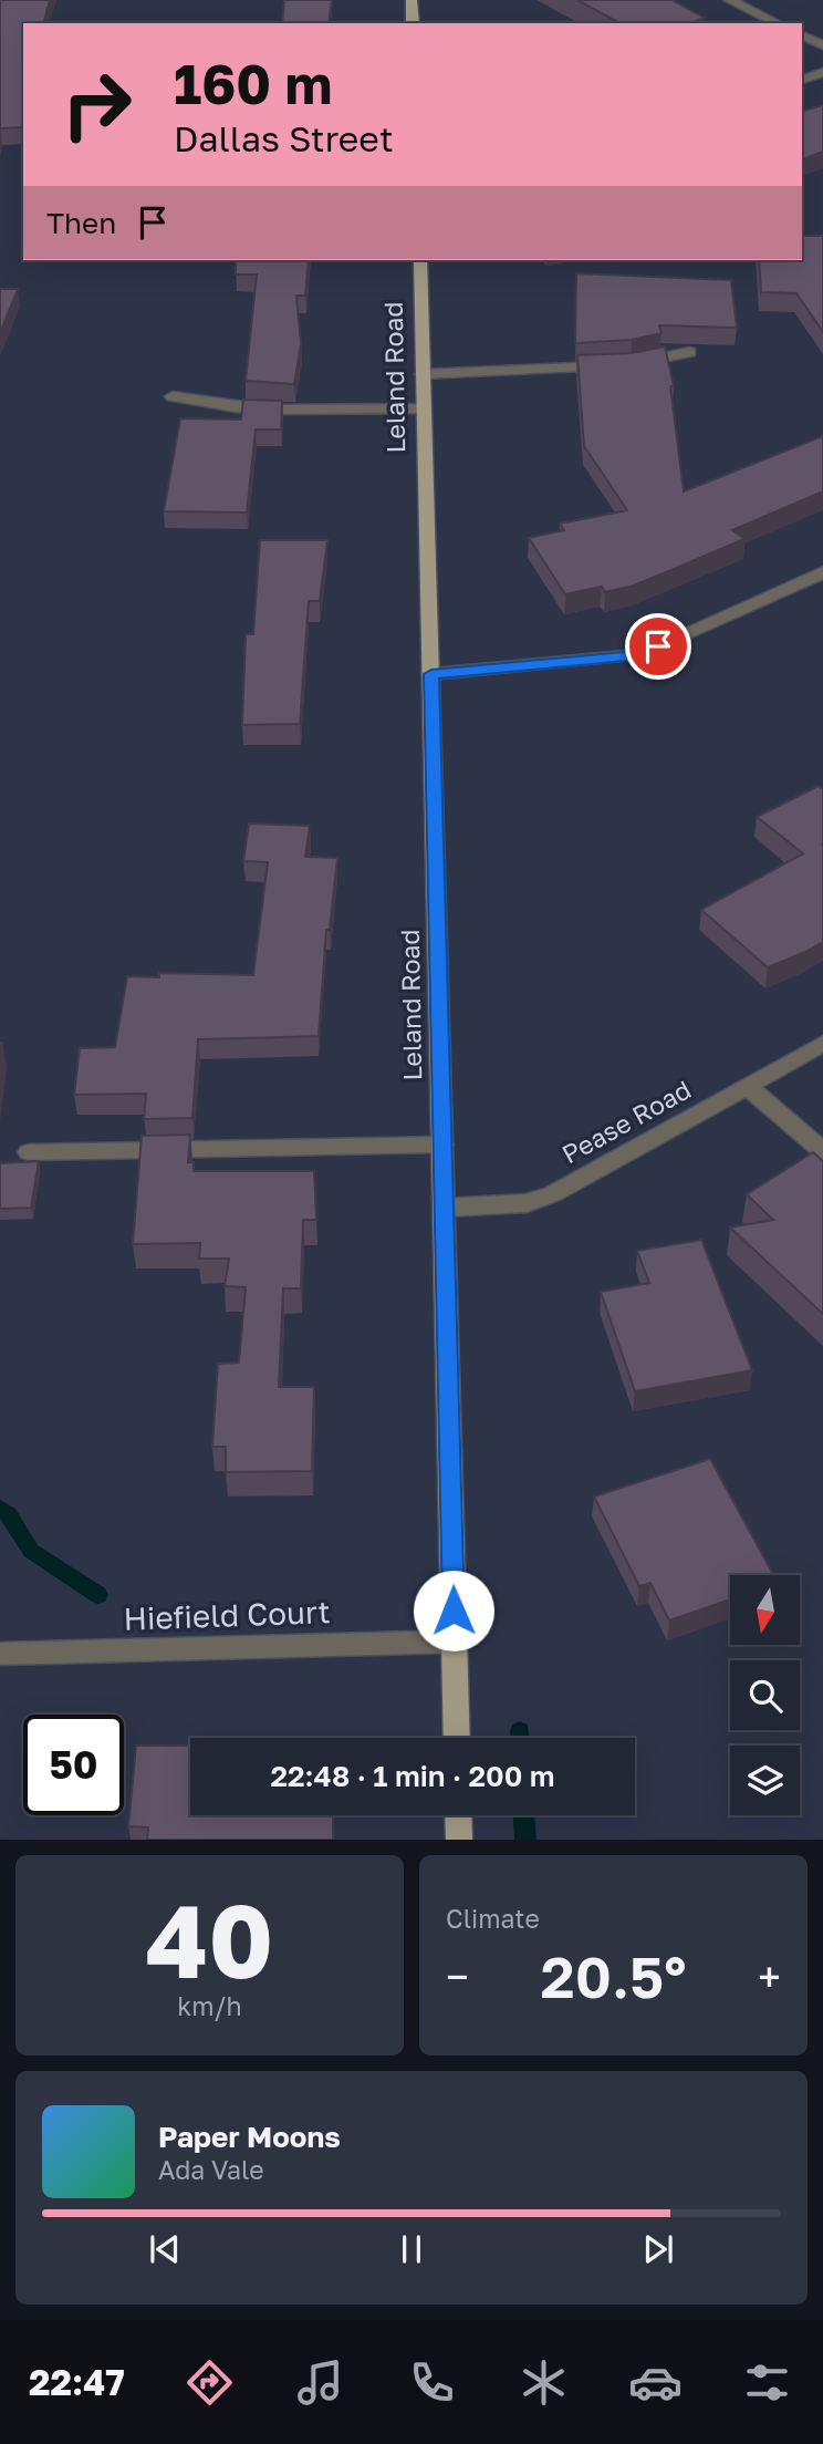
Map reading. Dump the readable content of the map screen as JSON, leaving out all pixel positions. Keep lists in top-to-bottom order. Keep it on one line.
{"streets":{"main road":["Leland Road"],"street":["Pease Road","Hiefield Court"]},"crossings":[["Leland Road","Pease Road"],["Leland Road","Hiefield Court"]],"north":"bottom","page":{"turn":["160 m","Dallas Street"],"then":"Then","limit":"50","trip":"22:48 · 1 min · 200 m","tile":[["40","km/h"],"Climate"],"heat":["−","20.5°","+"],"song":["Paper Moons","Ada Vale"],"tabs":"22:47"}}
